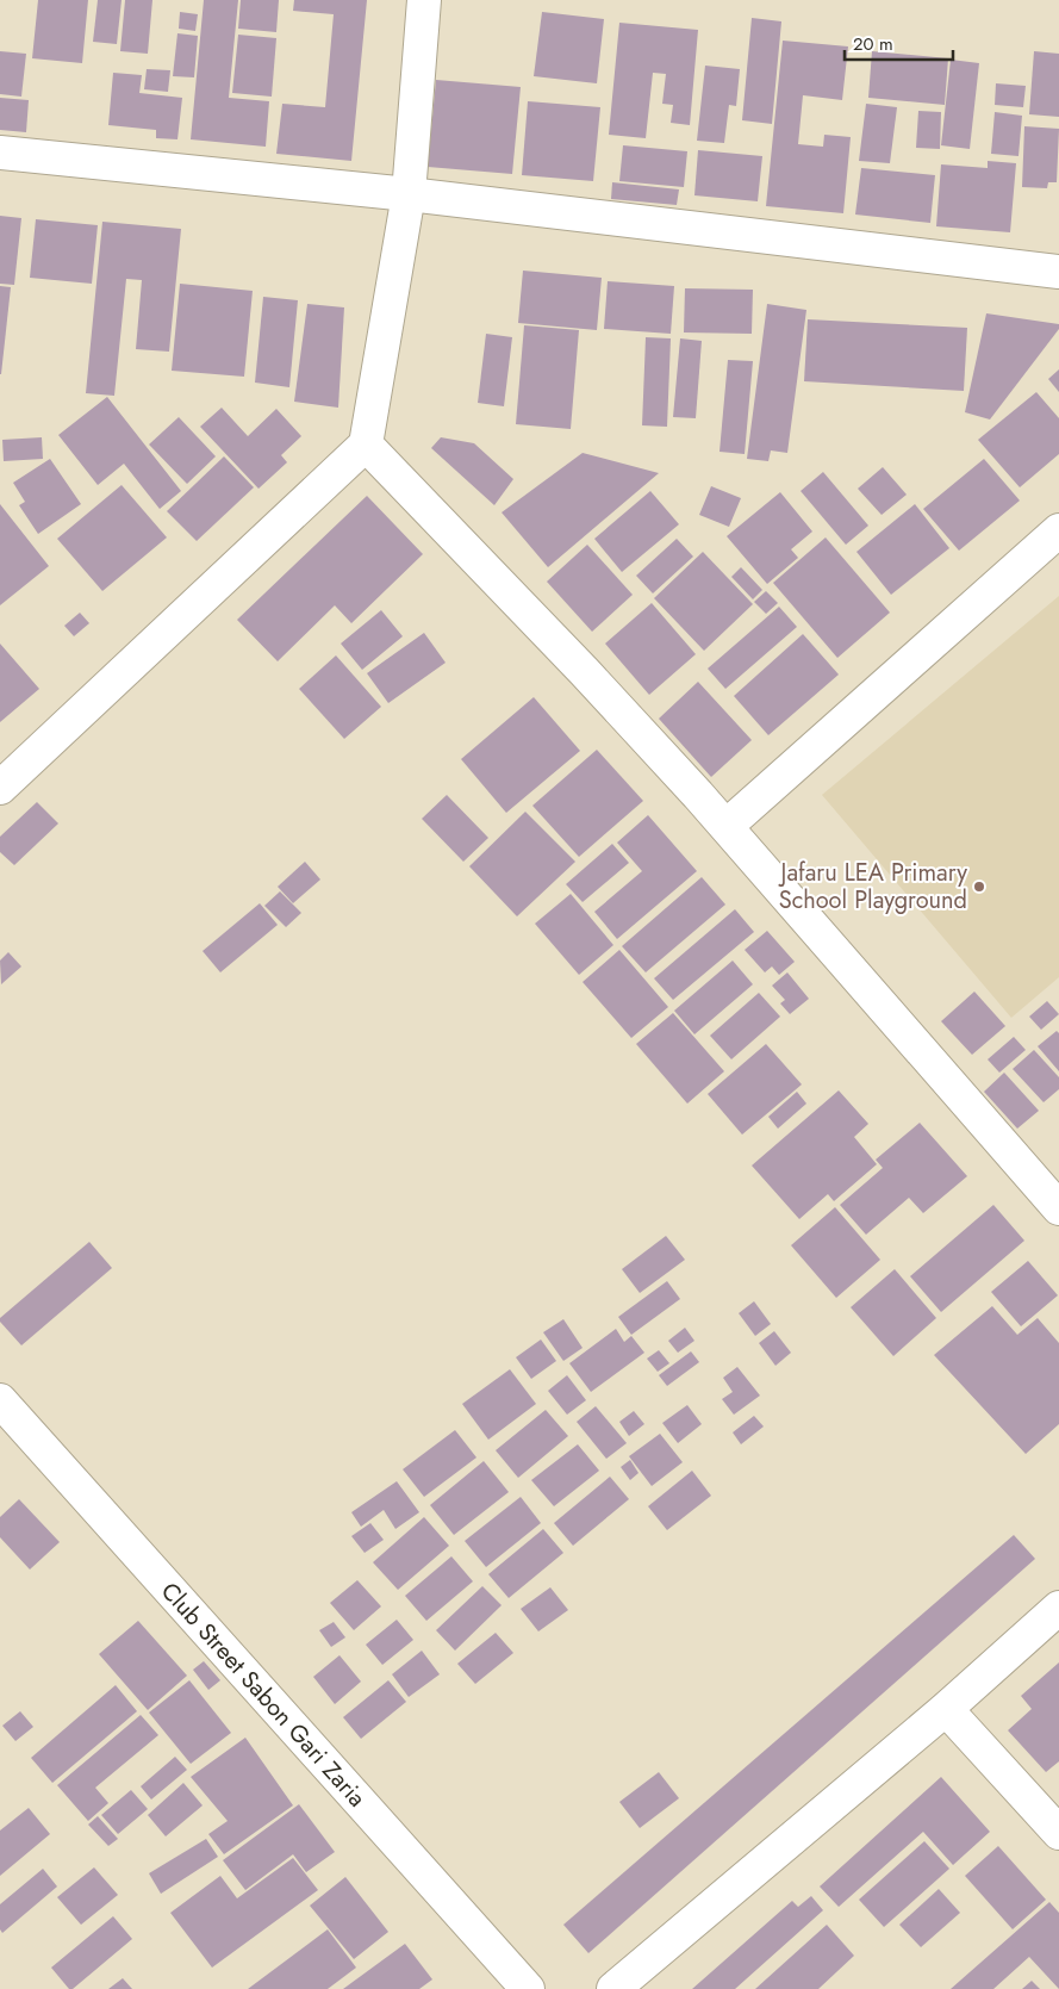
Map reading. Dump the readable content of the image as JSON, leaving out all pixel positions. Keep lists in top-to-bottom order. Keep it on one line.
{"streets":{"street":["Club Street Sabon Gari Zaria"]},"places":["Jafaru LEA Primary School Playground"],"scale_bar":"20 m"}
